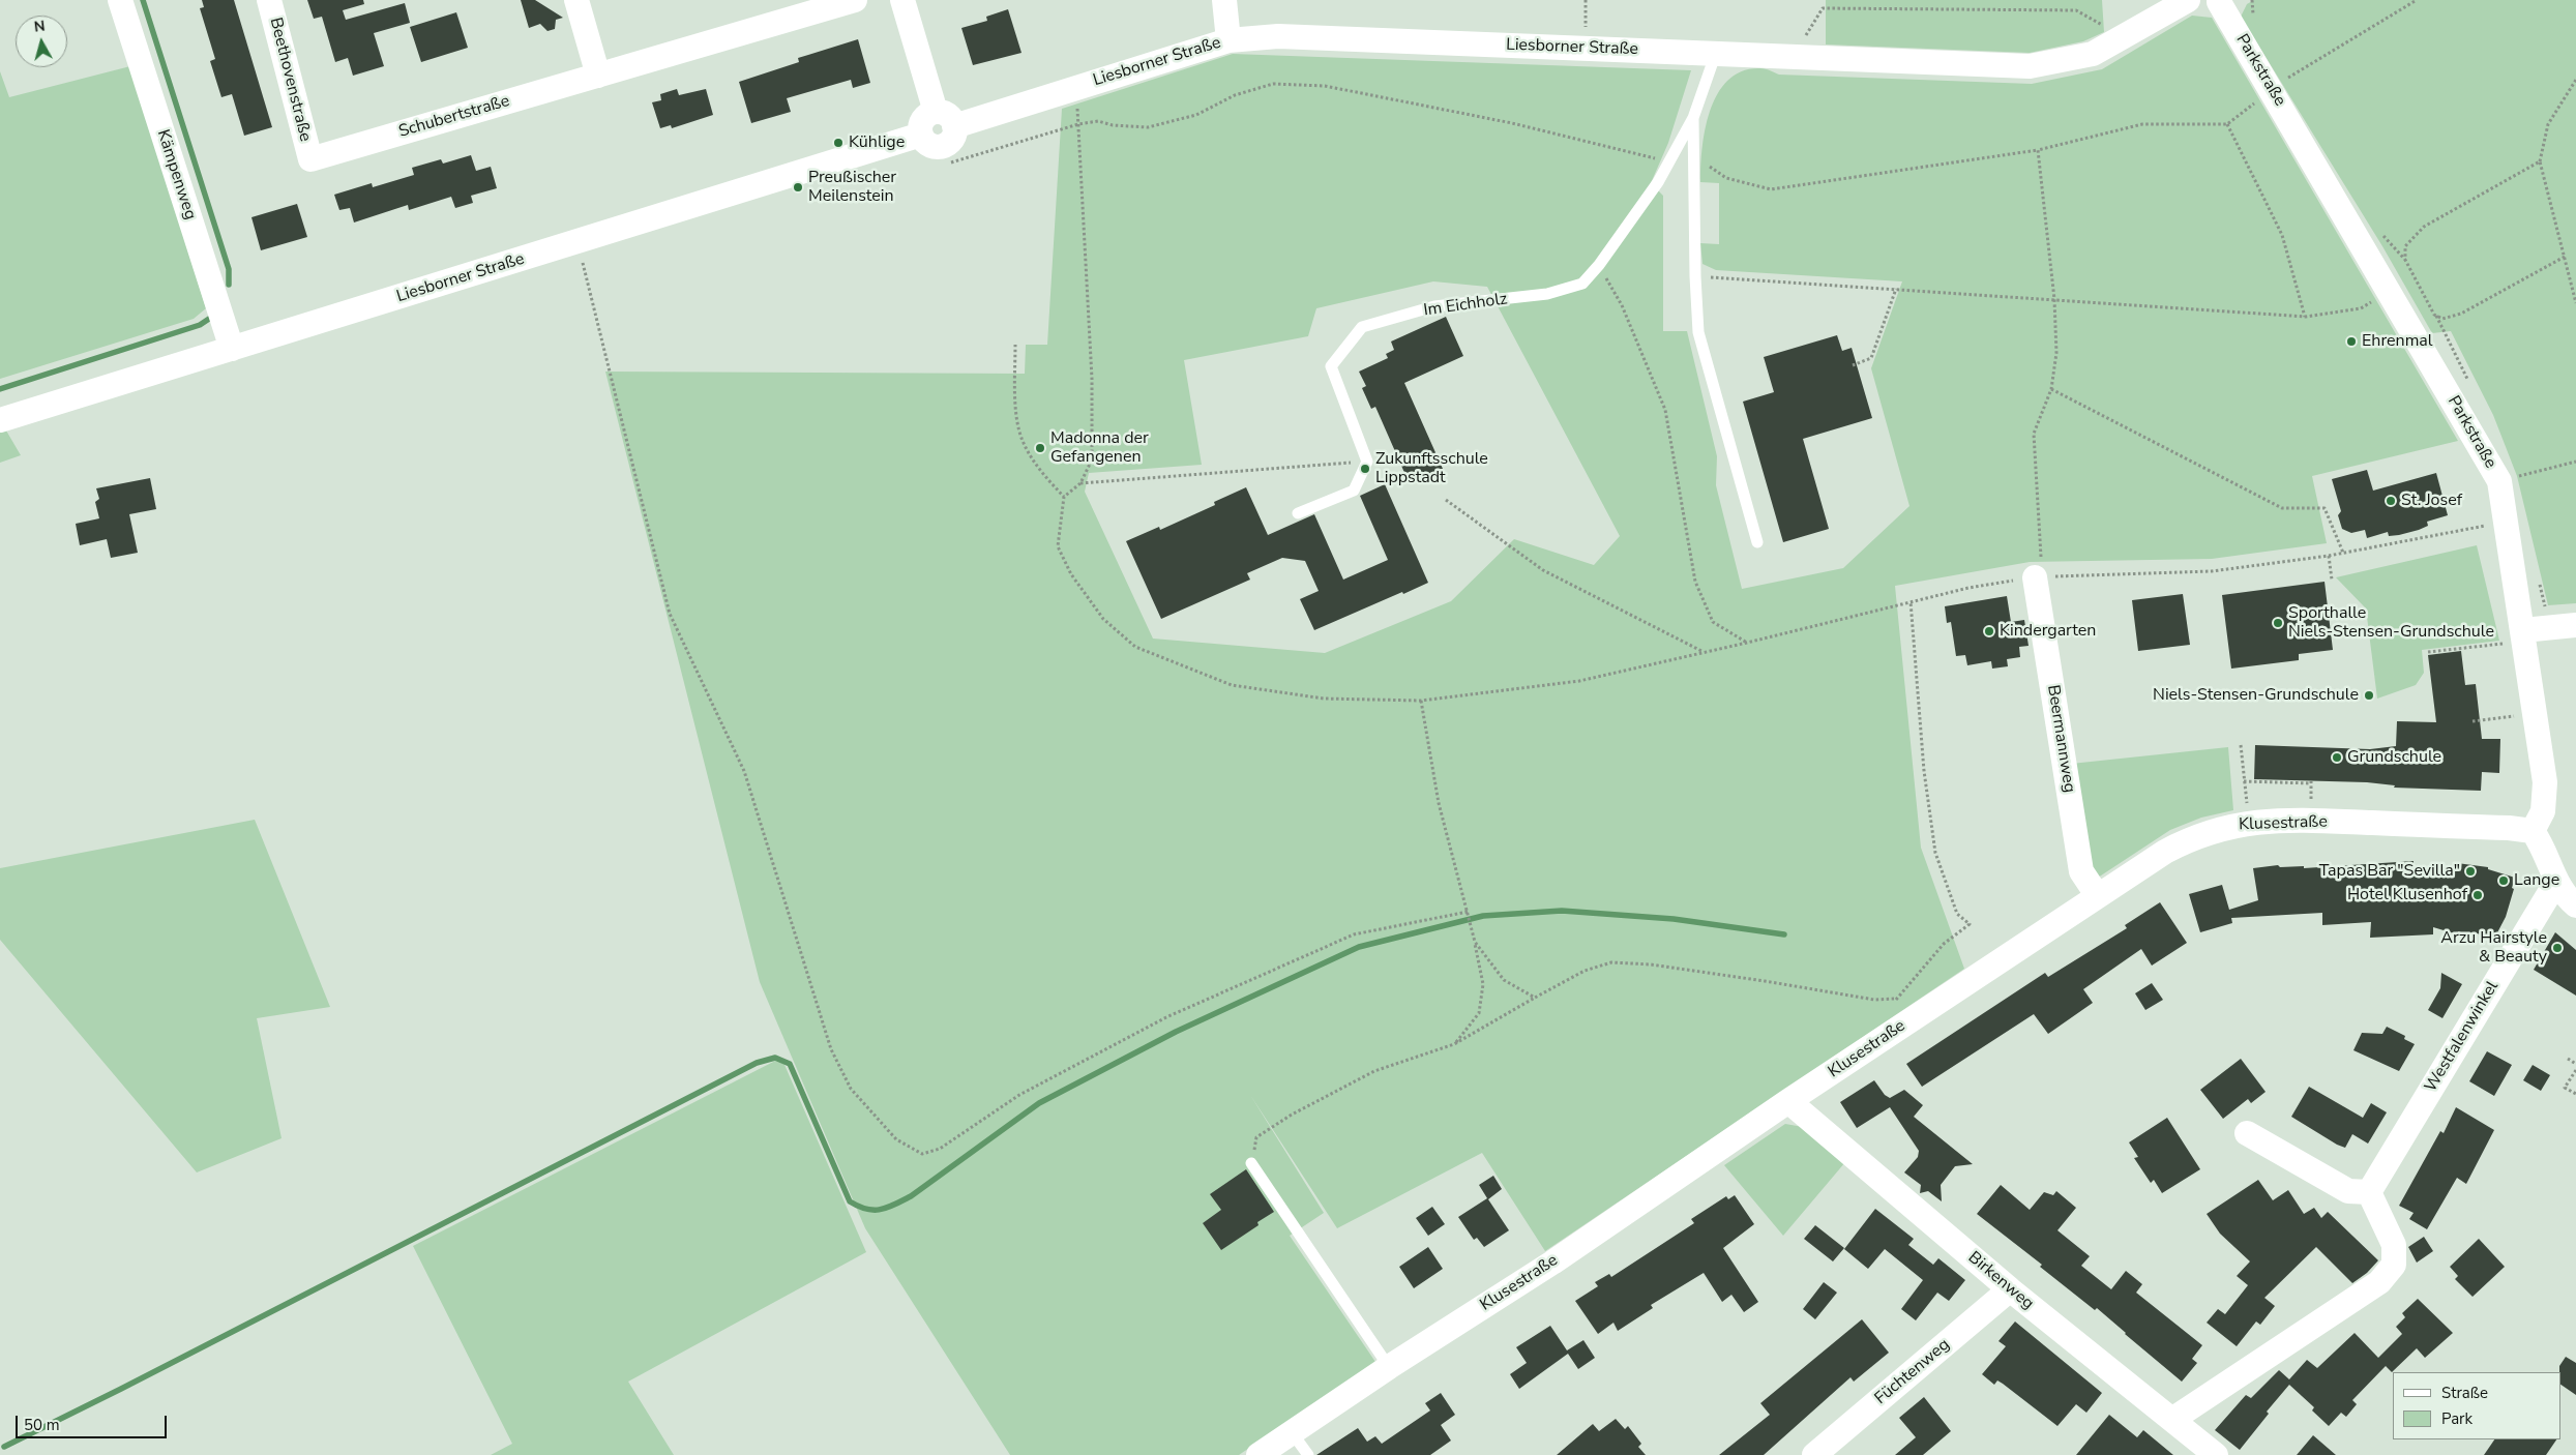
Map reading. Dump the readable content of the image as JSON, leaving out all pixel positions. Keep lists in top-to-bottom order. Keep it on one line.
{"streets":{"street":["Liesborner Straße","Parkstraße","Beethovenstraße","Schubertstraße","Kämpenweg","Beermannweg","Klusestraße","Westfalenwinkel","Birkenweg","Füchtenweg"],"lane":["Im Eichholz"]},"crossings":[["Liesborner Straße","Kämpenweg"],["Liesborner Straße","Im Eichholz"],["Parkstraße","Klusestraße"],["Beethovenstraße","Schubertstraße"],["Beermannweg","Klusestraße"],["Klusestraße","Birkenweg"],["Birkenweg","Füchtenweg"]],"places":["Kühlige","Preußischer Meilenstein","Ehrenmal","Madonna der Gefangenen","Zukunftsschule Lippstadt","St. Josef","Sporthalle Niels-Stensen-Grundschule","Kindergarten","Niels-Stensen-Grundschule","Grundschule","Tapas Bar \"Sevilla\"","Lange","Hotel Klusenhof","Arzu Hairstyle & Beauty"],"legend":["Straße","Park"],"scale_bar":"50 m","north":"top"}
